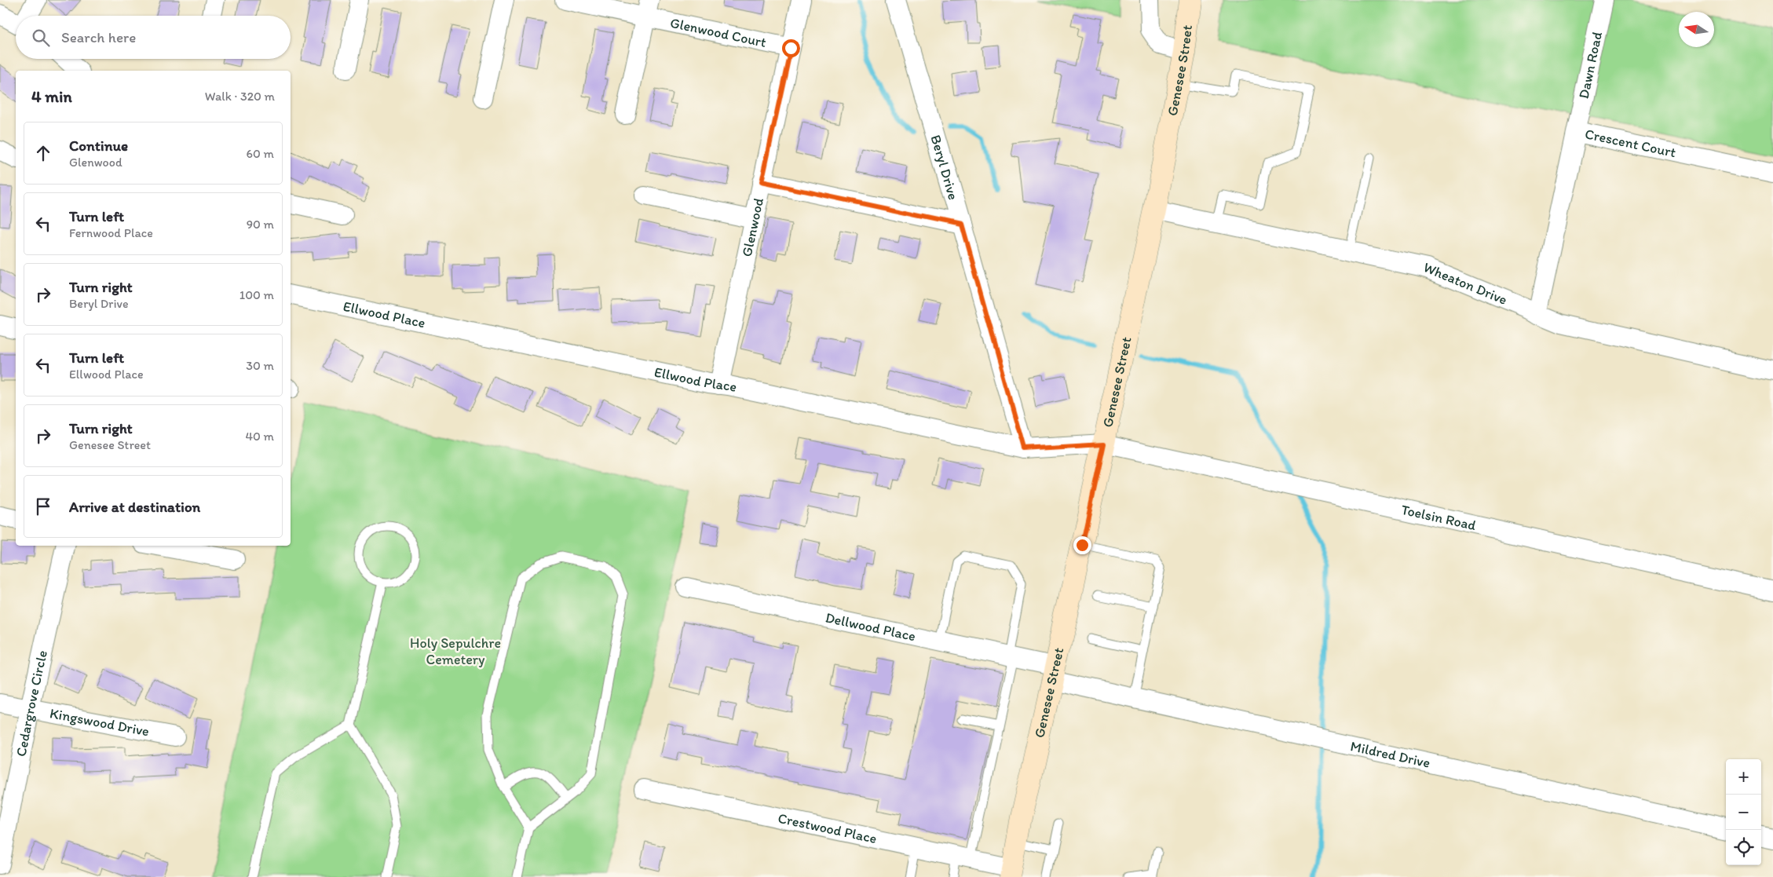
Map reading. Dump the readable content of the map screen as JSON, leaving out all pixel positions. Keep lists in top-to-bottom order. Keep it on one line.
{"streets":{"main road":["Genesee Street"],"street":["Glenwood Court","Dawn Road","Crescent Court","Beryl Drive","Glenwood","Wheaton Drive","Ellwood Place","Toelsin Road","Dellwood Place","Cedargrove Circle","Kingswood Drive","Mildred Drive","Crestwood Place"]},"crossings":[["Glenwood Court","Glenwood"],["Dawn Road","Crescent Court"],["Genesee Street","Wheaton Drive"],["Genesee Street","Ellwood Place"],["Genesee Street","Toelsin Road"],["Genesee Street","Dellwood Place"],["Genesee Street","Mildred Drive"],["Genesee Street","Crestwood Place"],["Crescent Court","Wheaton Drive"],["Beryl Drive","Ellwood Place"],["Glenwood","Ellwood Place"],["Ellwood Place","Toelsin Road"],["Dellwood Place","Mildred Drive"],["Cedargrove Circle","Kingswood Drive"]],"parks":["Holy Sepulchre Cemetery"],"north":"left","page":{"search":"Search here","heading":["4 min","Walk · 320 m"],"list":[["Continue","Glenwood","60 m"],["Turn left","Fernwood Place","90 m"],["Turn right","Beryl Drive","100 m"],["Turn left","Ellwood Place","30 m"],["Turn right","Genesee Street","40 m"],"Arrive at destination"],"map_buttons":["+","−"]}}
